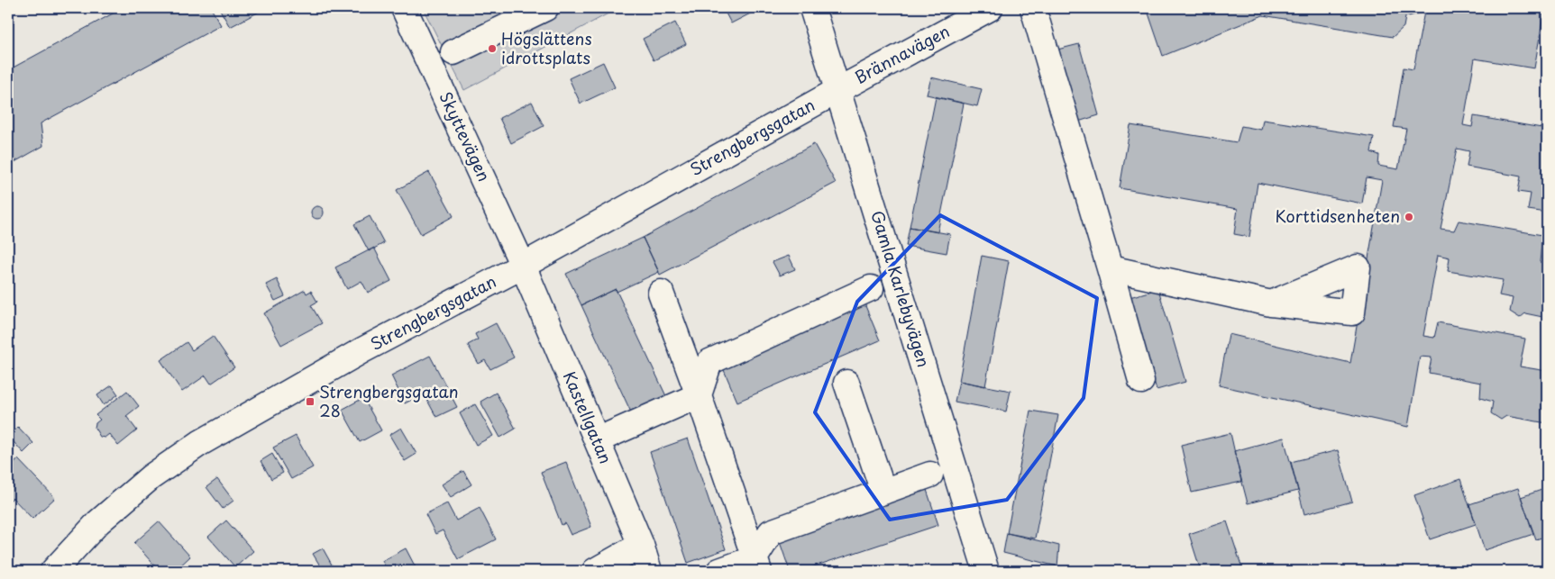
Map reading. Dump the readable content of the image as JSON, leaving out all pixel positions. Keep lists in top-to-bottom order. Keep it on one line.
{"streets":{"street":["Brännavägen","Skyttevägen","Strengbergsgatan","Gamla Karlebyvägen","Kastellgatan"]},"crossings":[["Brännavägen","Strengbergsgatan"],["Brännavägen","Gamla Karlebyvägen"],["Skyttevägen","Strengbergsgatan"],["Skyttevägen","Kastellgatan"],["Strengbergsgatan","Gamla Karlebyvägen"],["Strengbergsgatan","Kastellgatan"]],"places":{"other":["Högslättens idrottsplats","Korttidsenheten"],"transit":["Strengbergsgatan 28"]}}
